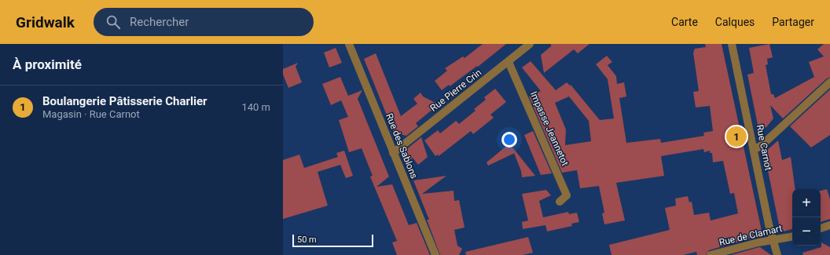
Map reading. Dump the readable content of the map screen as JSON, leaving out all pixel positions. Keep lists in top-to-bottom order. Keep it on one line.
{"streets":{"street":["Rue Pierre Crin","Impasse Jeannetot","Rue des Sablons","Rue Carnot","Rue de Clamart"]},"crossings":[["Rue Pierre Crin","Impasse Jeannetot"],["Rue Pierre Crin","Rue des Sablons"],["Rue Carnot","Rue de Clamart"]],"scale_bar":"50 m","page":{"header":"Gridwalk","search":"Rechercher","nav":["Carte","Calques","Partager"],"heading":"À proximité","list":[{"mark":"1","name":"Boulangerie Pâtisserie Charlier","note":"Magasin · Rue Carnot","value":"140 m"}],"pins":"1","map_buttons":["+","−"],"scale":"50 m"}}
